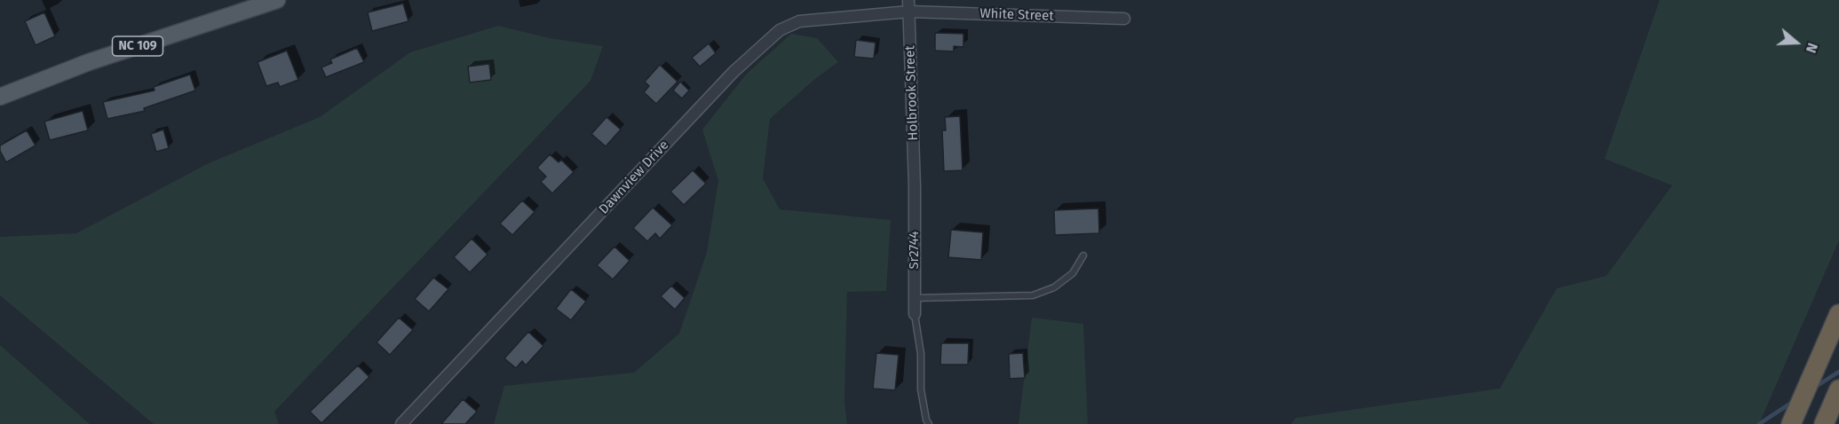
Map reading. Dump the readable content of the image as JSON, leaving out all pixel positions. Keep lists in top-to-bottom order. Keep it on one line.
{"streets":{"main road":["NC 109"],"street":["White Street","Holbrook Street","Dawnview Drive","Sr2744"]},"crossings":[["White Street","Holbrook Street"],["White Street","Dawnview Drive"],["Holbrook Street","Dawnview Drive"],["Holbrook Street","Sr2744"]],"north":"right"}
